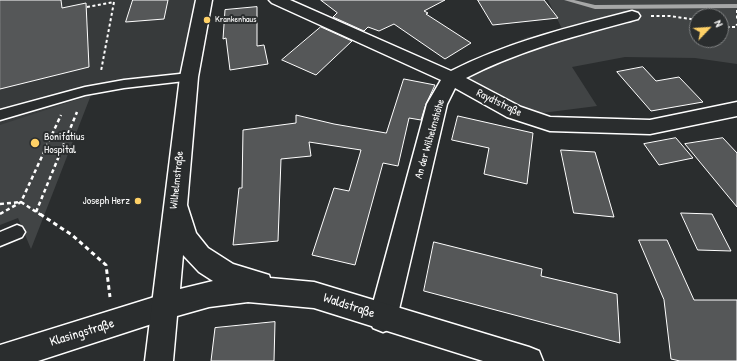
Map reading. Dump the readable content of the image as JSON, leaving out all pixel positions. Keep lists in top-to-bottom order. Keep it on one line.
{"streets":{"street":["Raydtstraße","An der Wilhelmshöhe","Wilhelmstraße","Waldstraße","Klasingstraße"]},"crossings":[["Raydtstraße","An der Wilhelmshöhe"],["An der Wilhelmshöhe","Waldstraße"],["Wilhelmstraße","Waldstraße"],["Wilhelmstraße","Klasingstraße"],["Waldstraße","Klasingstraße"]],"places":["Krankenhaus","Bonifatius Hospital","Joseph Herz"],"north":"top right"}
